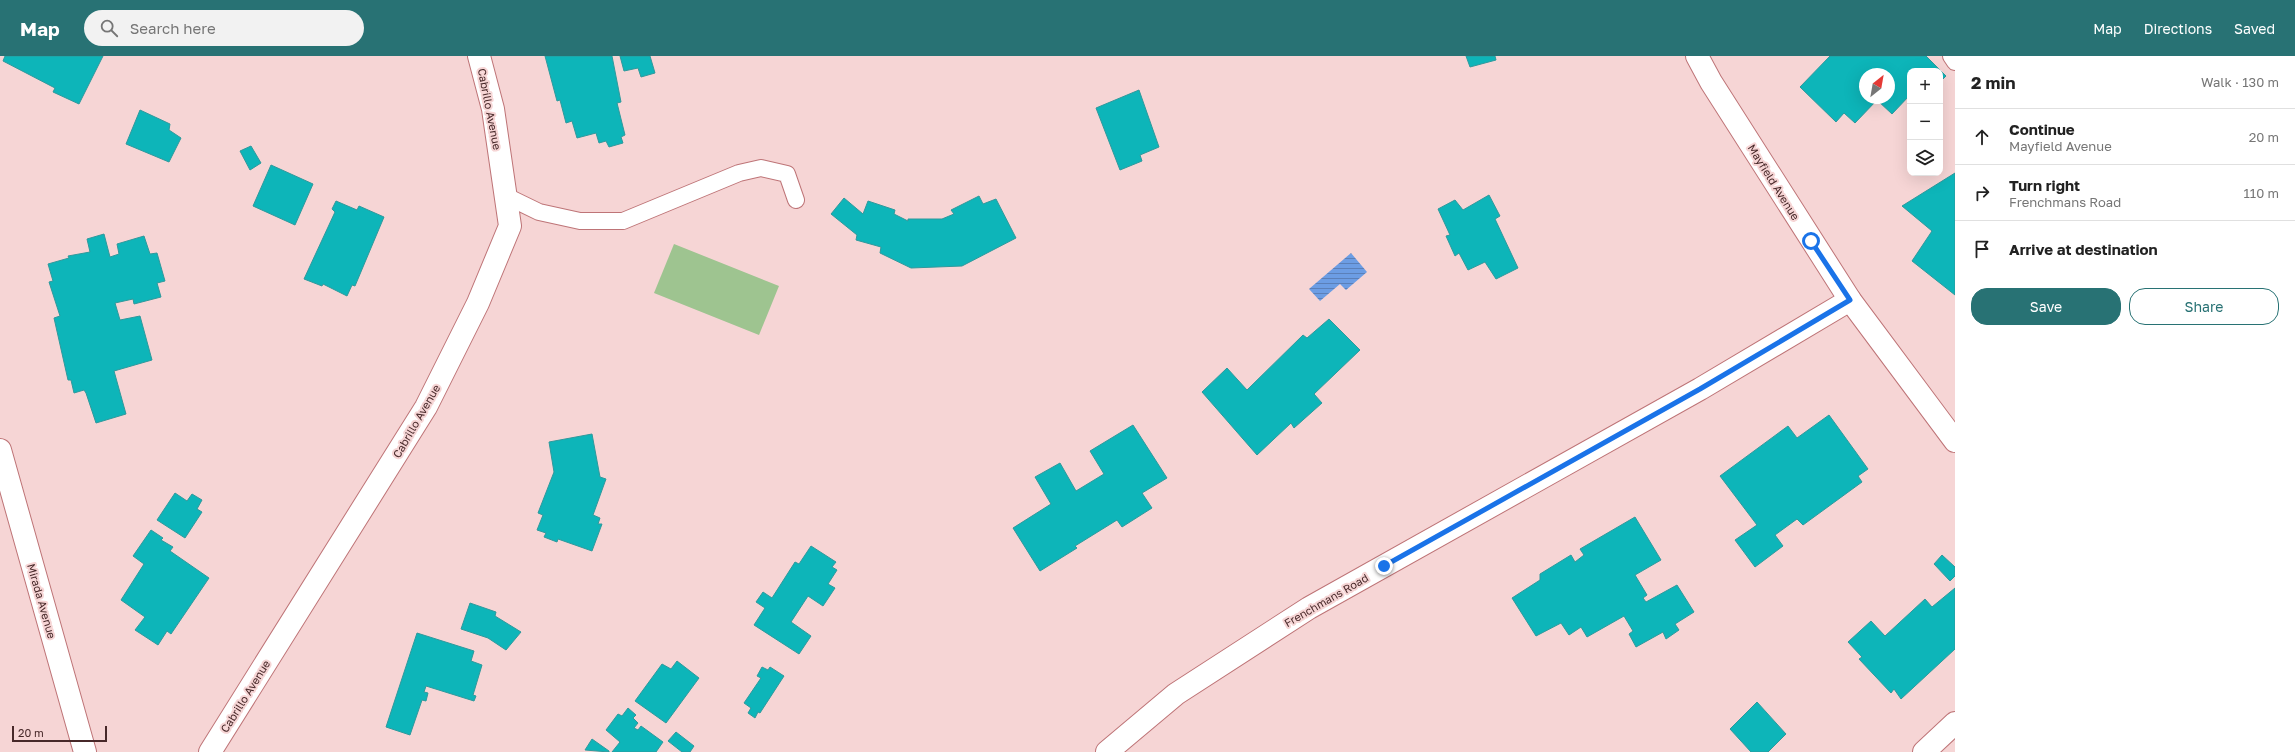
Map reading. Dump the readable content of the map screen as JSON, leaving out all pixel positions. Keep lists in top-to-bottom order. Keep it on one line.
{"streets":{"street":["Cabrillo Avenue","Mayfield Avenue","Frenchmans Road","Mirada Avenue"]},"crossings":[["Mayfield Avenue","Frenchmans Road"]],"scale_bar":"20 m","north":"top right","page":{"header":"Map","search":"Search here","nav":["Map","Directions","Saved"],"heading":["2 min","Walk · 130 m"],"map_buttons":["+","−"],"list":[["Continue","Mayfield Avenue","20 m"],["Turn right","Frenchmans Road","110 m"],"Arrive at destination"],"buttons":["Save","Share"],"scale":"20 m"}}
